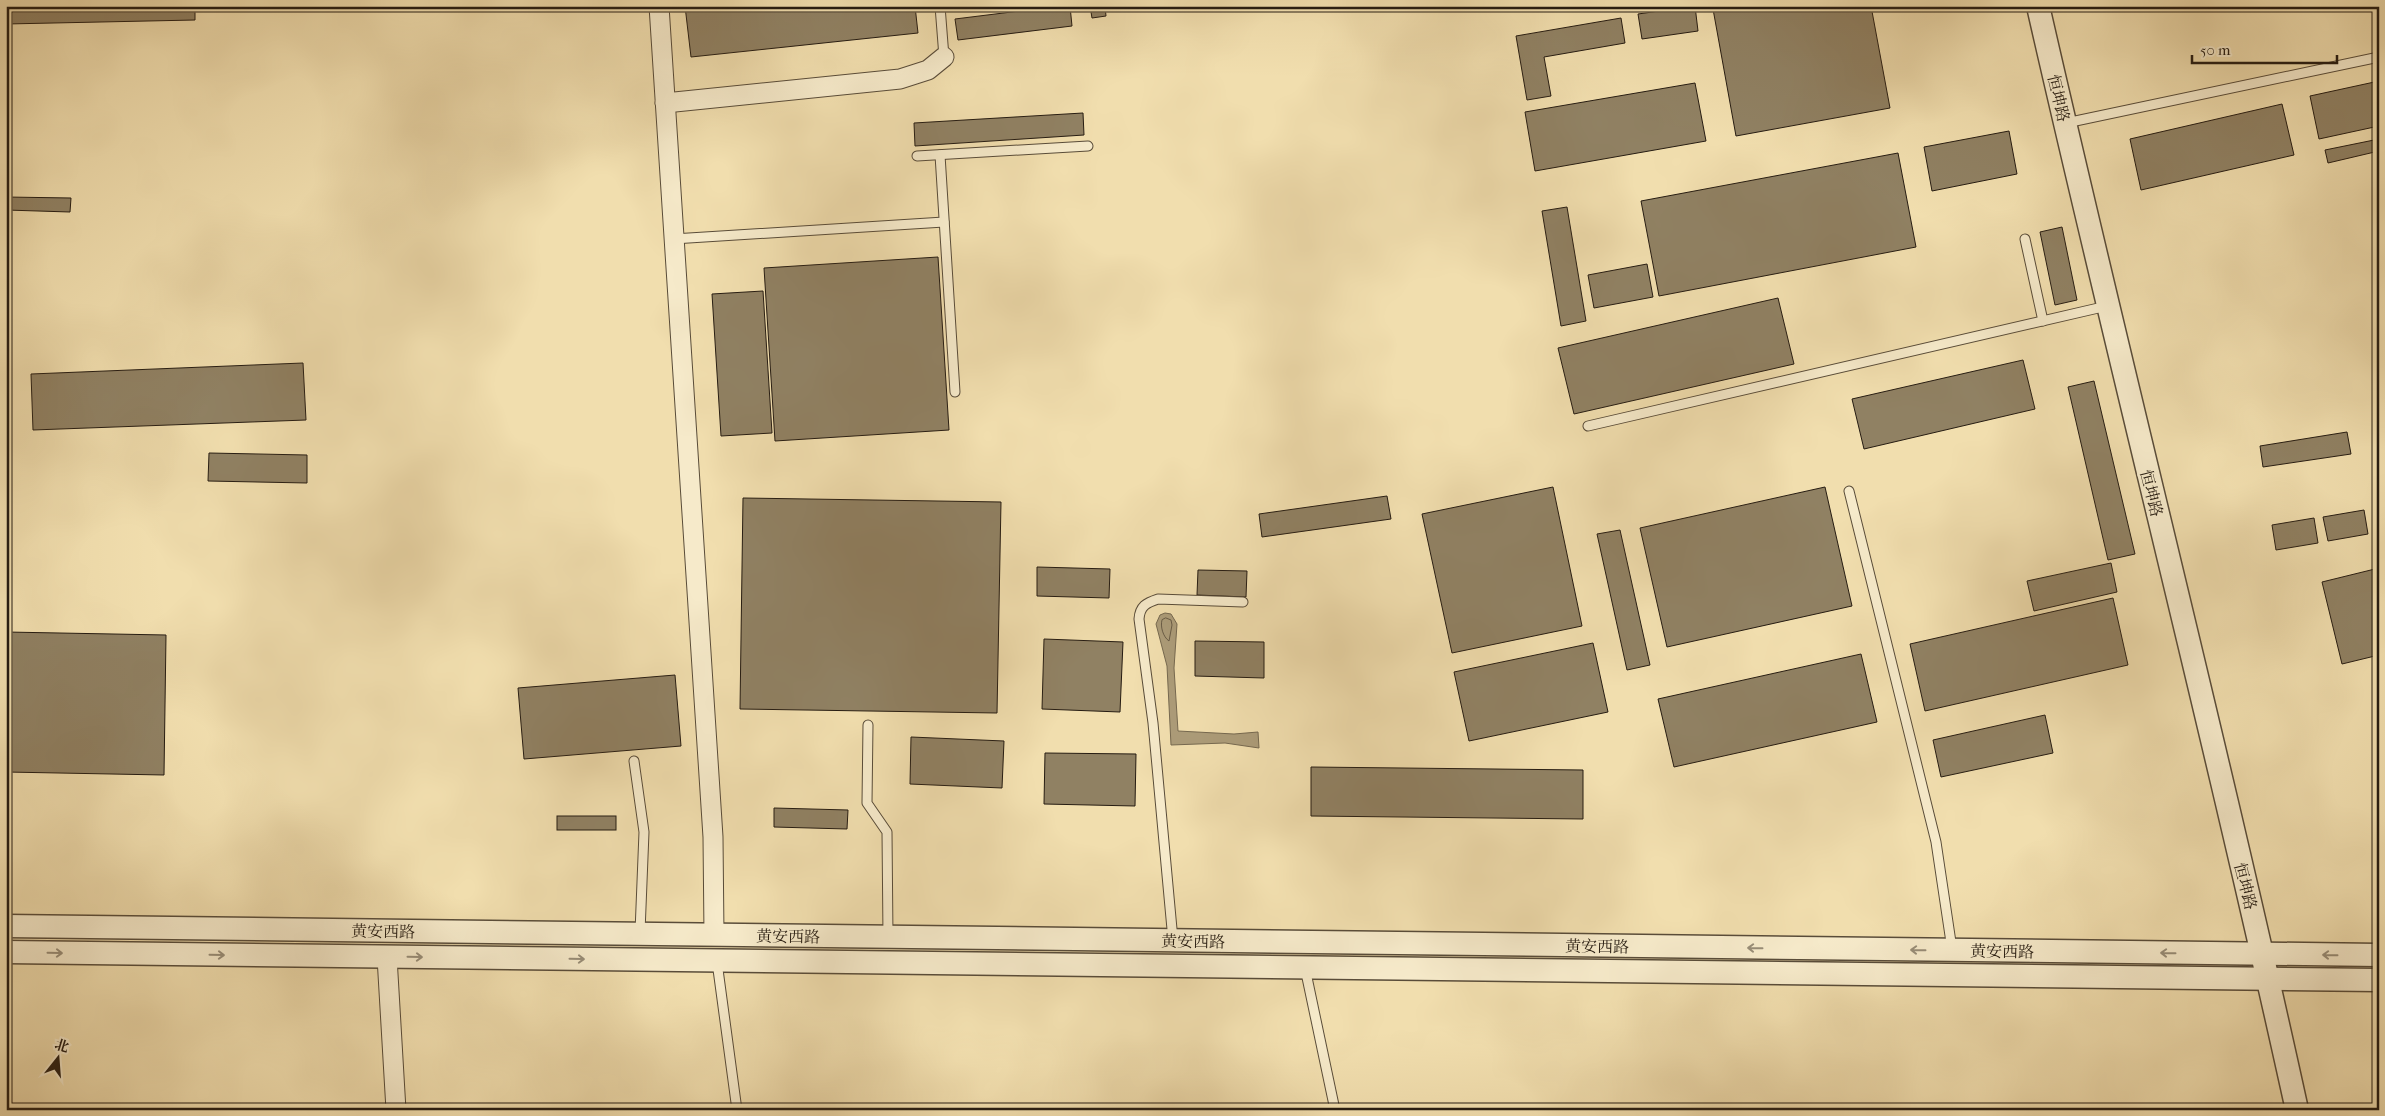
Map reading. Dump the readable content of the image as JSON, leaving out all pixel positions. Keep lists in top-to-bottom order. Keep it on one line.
{"streets":{"street":["恒坤路","黄安西路"]},"crossings":[["恒坤路","黄安西路"]],"scale_bar":"50 m","north":"top"}
